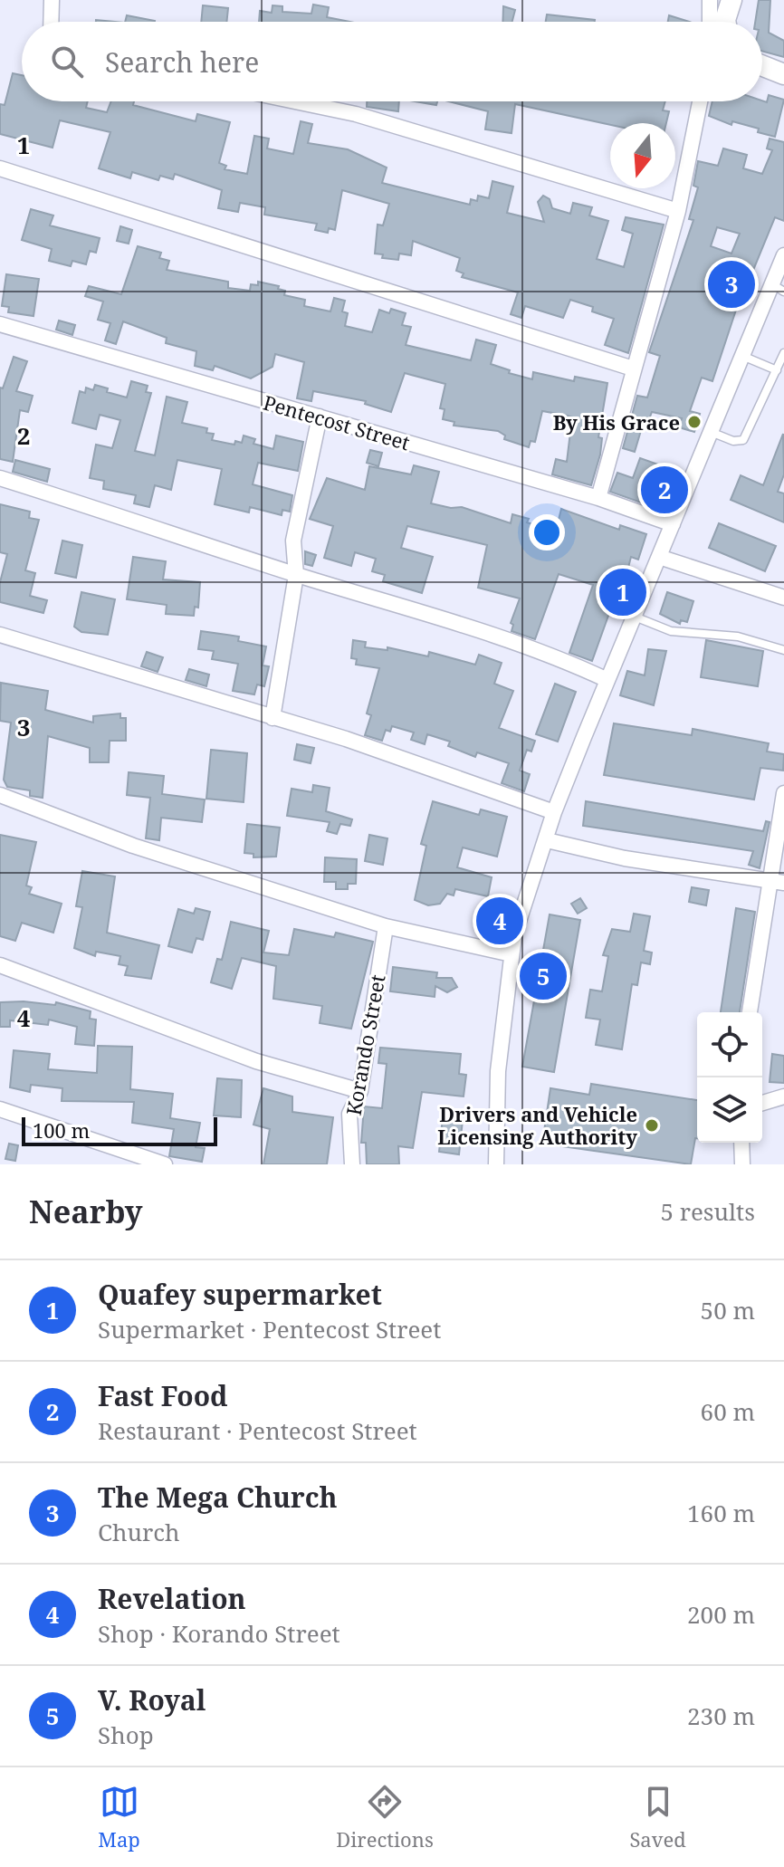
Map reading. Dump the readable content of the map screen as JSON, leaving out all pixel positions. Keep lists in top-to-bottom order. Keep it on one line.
{"streets":{"street":["Pentecost Street","Korando Street"]},"places":["By His Grace","Drivers and Vehicle Licensing Authority"],"scale_bar":"100 m","north":"bottom","page":{"search":"Search here","pins":["3","2","1","4","5"],"scale":"100 m","heading":["Nearby","5 results"],"list":[{"mark":"1","name":"Quafey supermarket","note":"Supermarket · Pentecost Street","value":"50 m"},{"mark":"2","name":"Fast Food","note":"Restaurant · Pentecost Street","value":"60 m"},{"mark":"3","name":"The Mega Church","note":"Church","value":"160 m"},{"mark":"4","name":"Revelation","note":"Shop · Korando Street","value":"200 m"},{"mark":"5","name":"V. Royal","note":"Shop","value":"230 m"}],"nav":["Map","Directions","Saved"]},"grid":{"rows":["1","2","3","4"]}}
